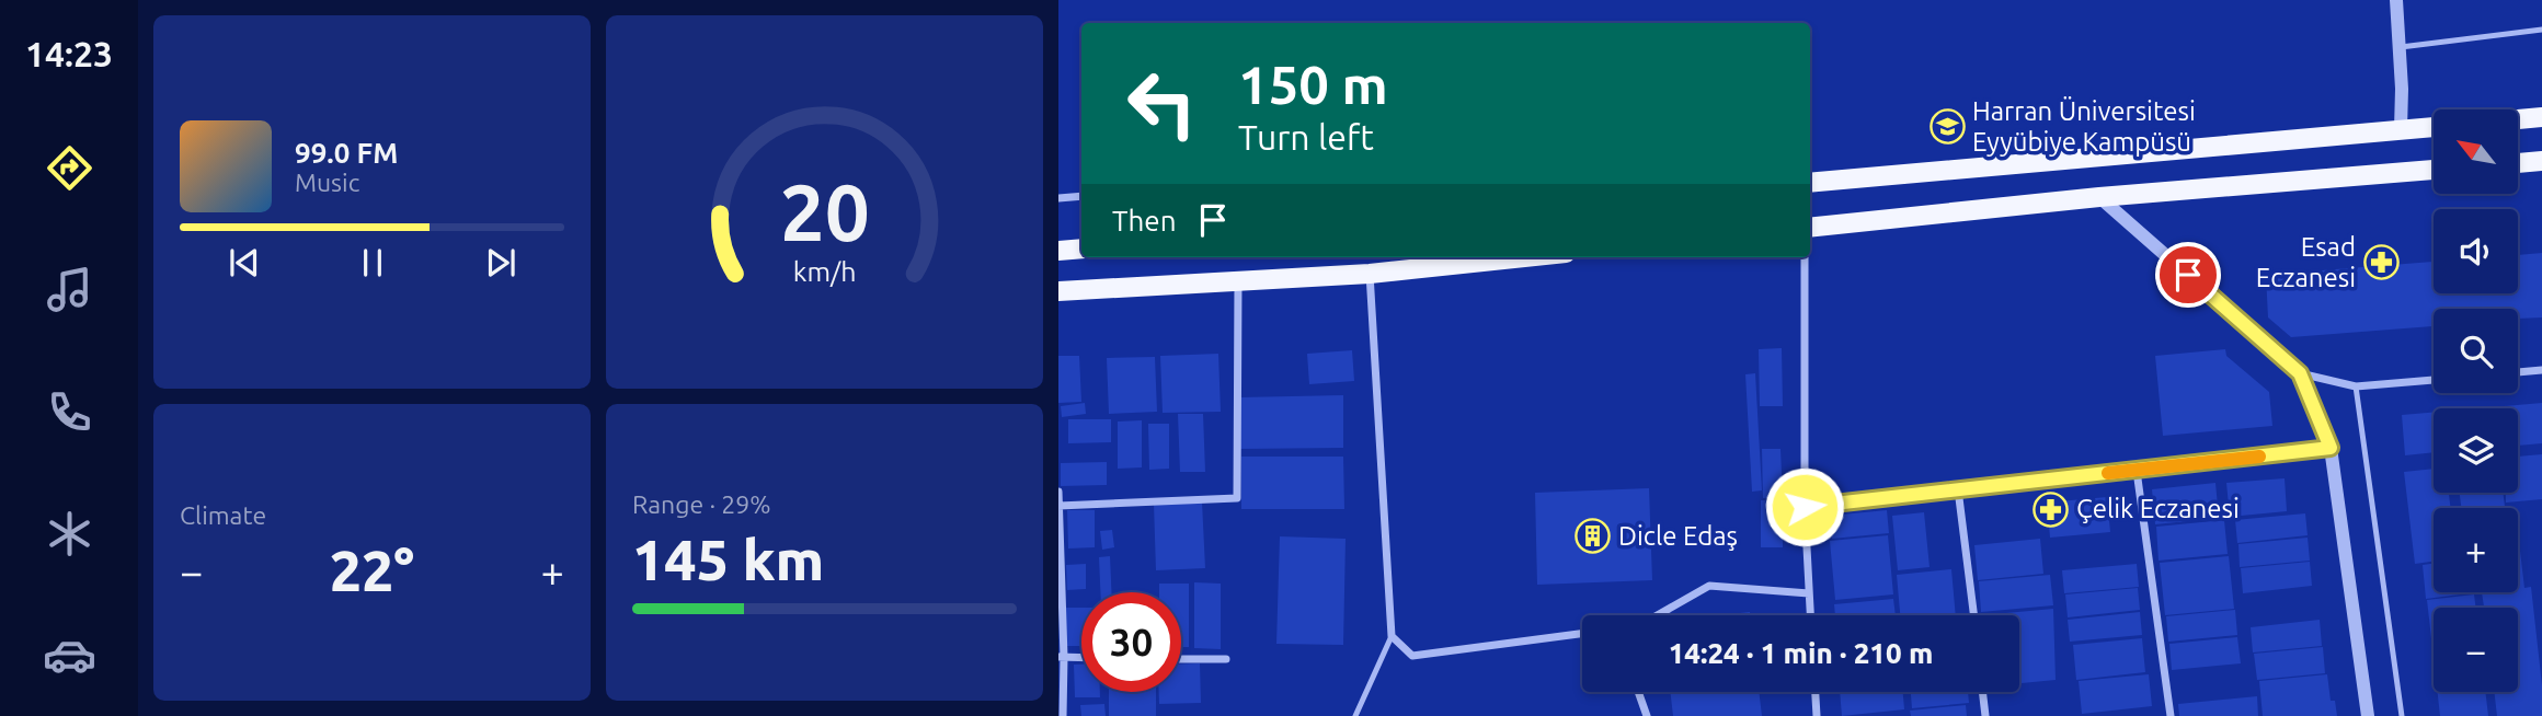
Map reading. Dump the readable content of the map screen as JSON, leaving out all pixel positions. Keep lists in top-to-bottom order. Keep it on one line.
{"places":{"school or university":["Harran Üniversitesi Eyyübiye Kampüsü"],"pharmacy":["Esad Eczanesi","Çelik Eczanesi"],"building":["Dicle Edaş"]},"north":"top left","page":{"tabs":"14:23","turn":["150 m","Turn left"],"map_buttons":["+","−"],"song":["99.0 FM","Music"],"then":"Then","tile":["Climate",["Range · 29%","145 km"]],"heat":["−","22°","+"],"limit":"30","trip":"14:24 · 1 min · 210 m","gauge":["20","km/h"]}}
